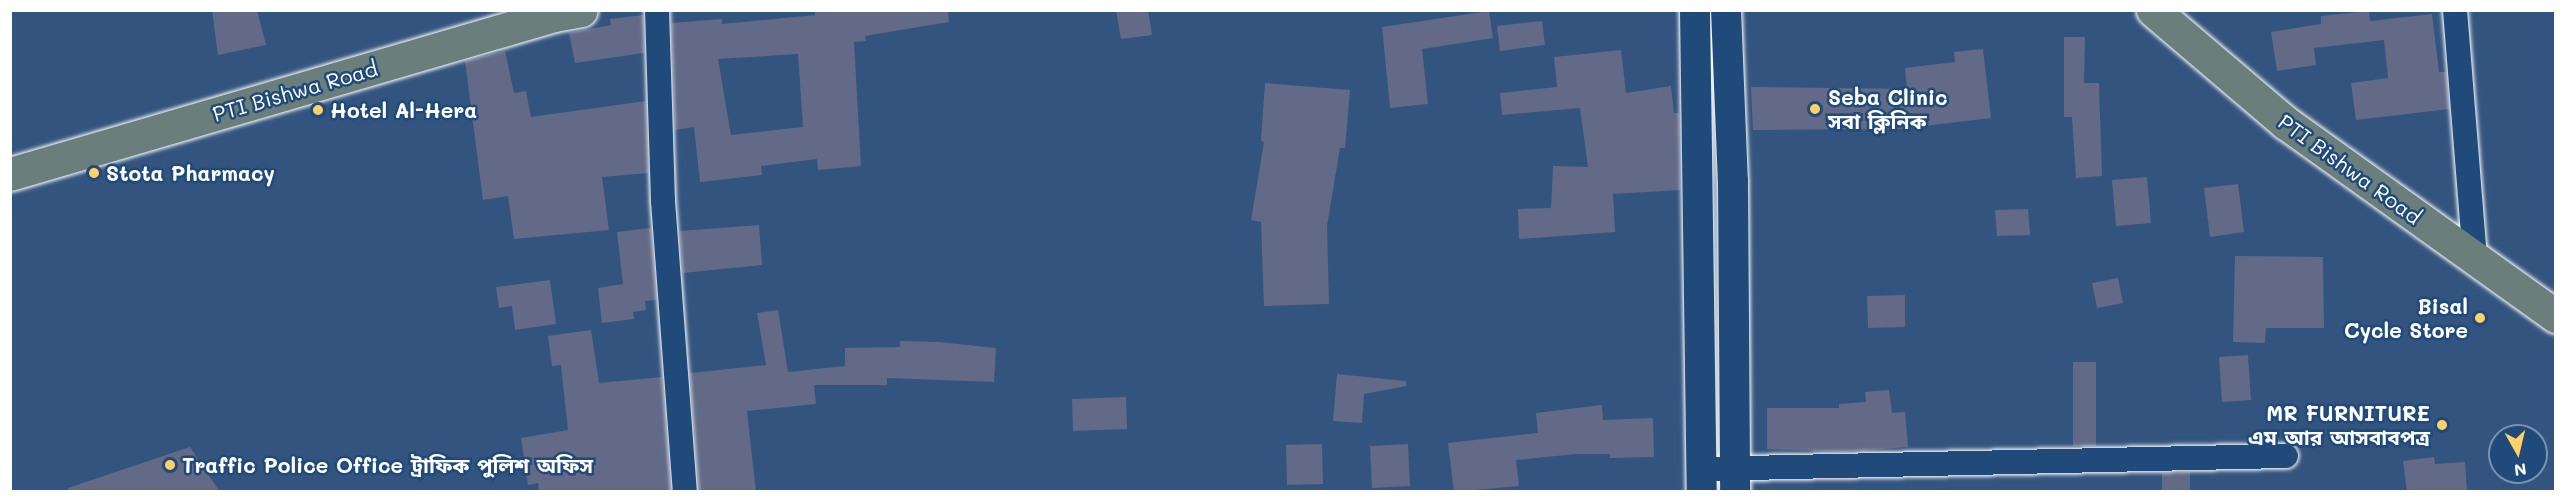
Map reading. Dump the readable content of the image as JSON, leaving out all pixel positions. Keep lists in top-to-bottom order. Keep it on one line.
{"streets":{"highway":["PTI Bishwa Road"]},"places":["Seba Clinic সবা ক্লিনিক","Hotel Al-Hera","Stota Pharmacy","Bisal Cycle Store","MR FURNITURE এম আর আসবাবপত্র","Traffic Police Office ট্রাফিক পুলিশ অফিস"],"north":"bottom"}
